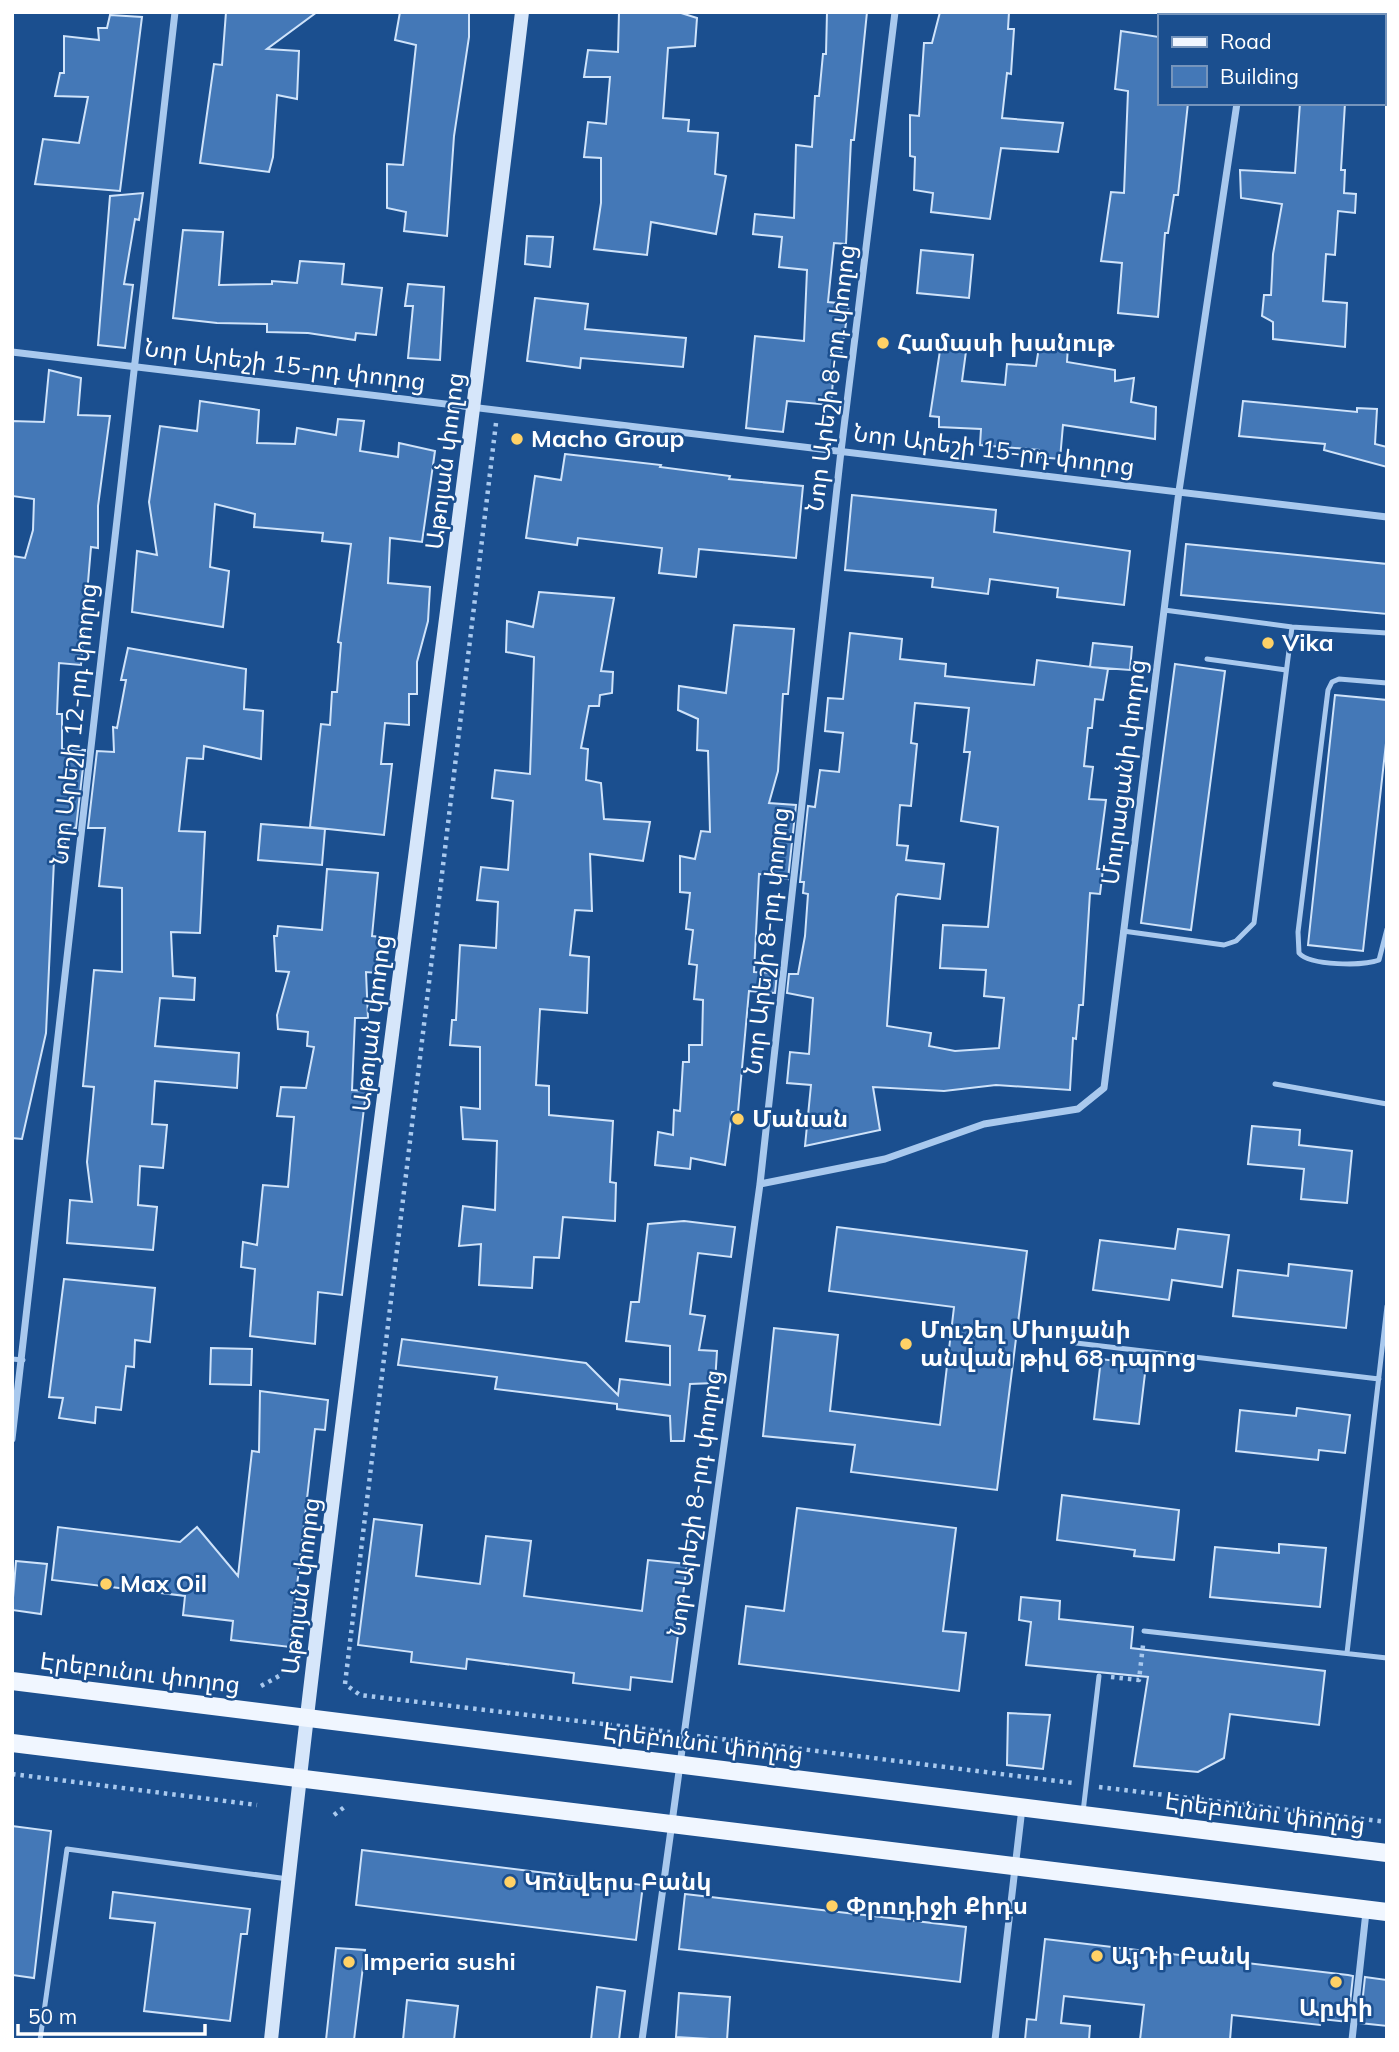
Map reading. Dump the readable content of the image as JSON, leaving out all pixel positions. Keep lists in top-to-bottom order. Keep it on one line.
{"streets":{"main road":["Աթոյան փողոց","Էրեբունու փողոց"],"street":["Նոր Արեշի 15-րդ փողոց","Նոր Արեշի 8-րդ փողոց","Նոր Արեշի 12-րդ փողոց","Մուրացանի փողոց"]},"crossings":[["Նոր Արեշի 15-րդ փողոց","Նոր Արեշի 8-րդ փողոց"],["Նոր Արեշի 15-րդ փողոց","Աթոյան փողոց"],["Նոր Արեշի 15-րդ փողոց","Նոր Արեշի 12-րդ փողոց"],["Նոր Արեշի 15-րդ փողոց","Մուրացանի փողոց"],["Նոր Արեշի 8-րդ փողոց","Մուրացանի փողոց"],["Նոր Արեշի 8-րդ փողոց","Էրեբունու փողոց"],["Աթոյան փողոց","Էրեբունու փողոց"]],"places":["Համասի խանութ","Macho Group","Vika","Մանան","Մուշեղ Մխոյանի անվան թիվ 68 դպրոց","Max Oil","Կոնվերս Բանկ","Փրոդիջի Քիդս","ԱյԴի Բանկ","Imperia sushi","Արփի"],"legend":["Road","Building"],"scale_bar":"50 m"}
